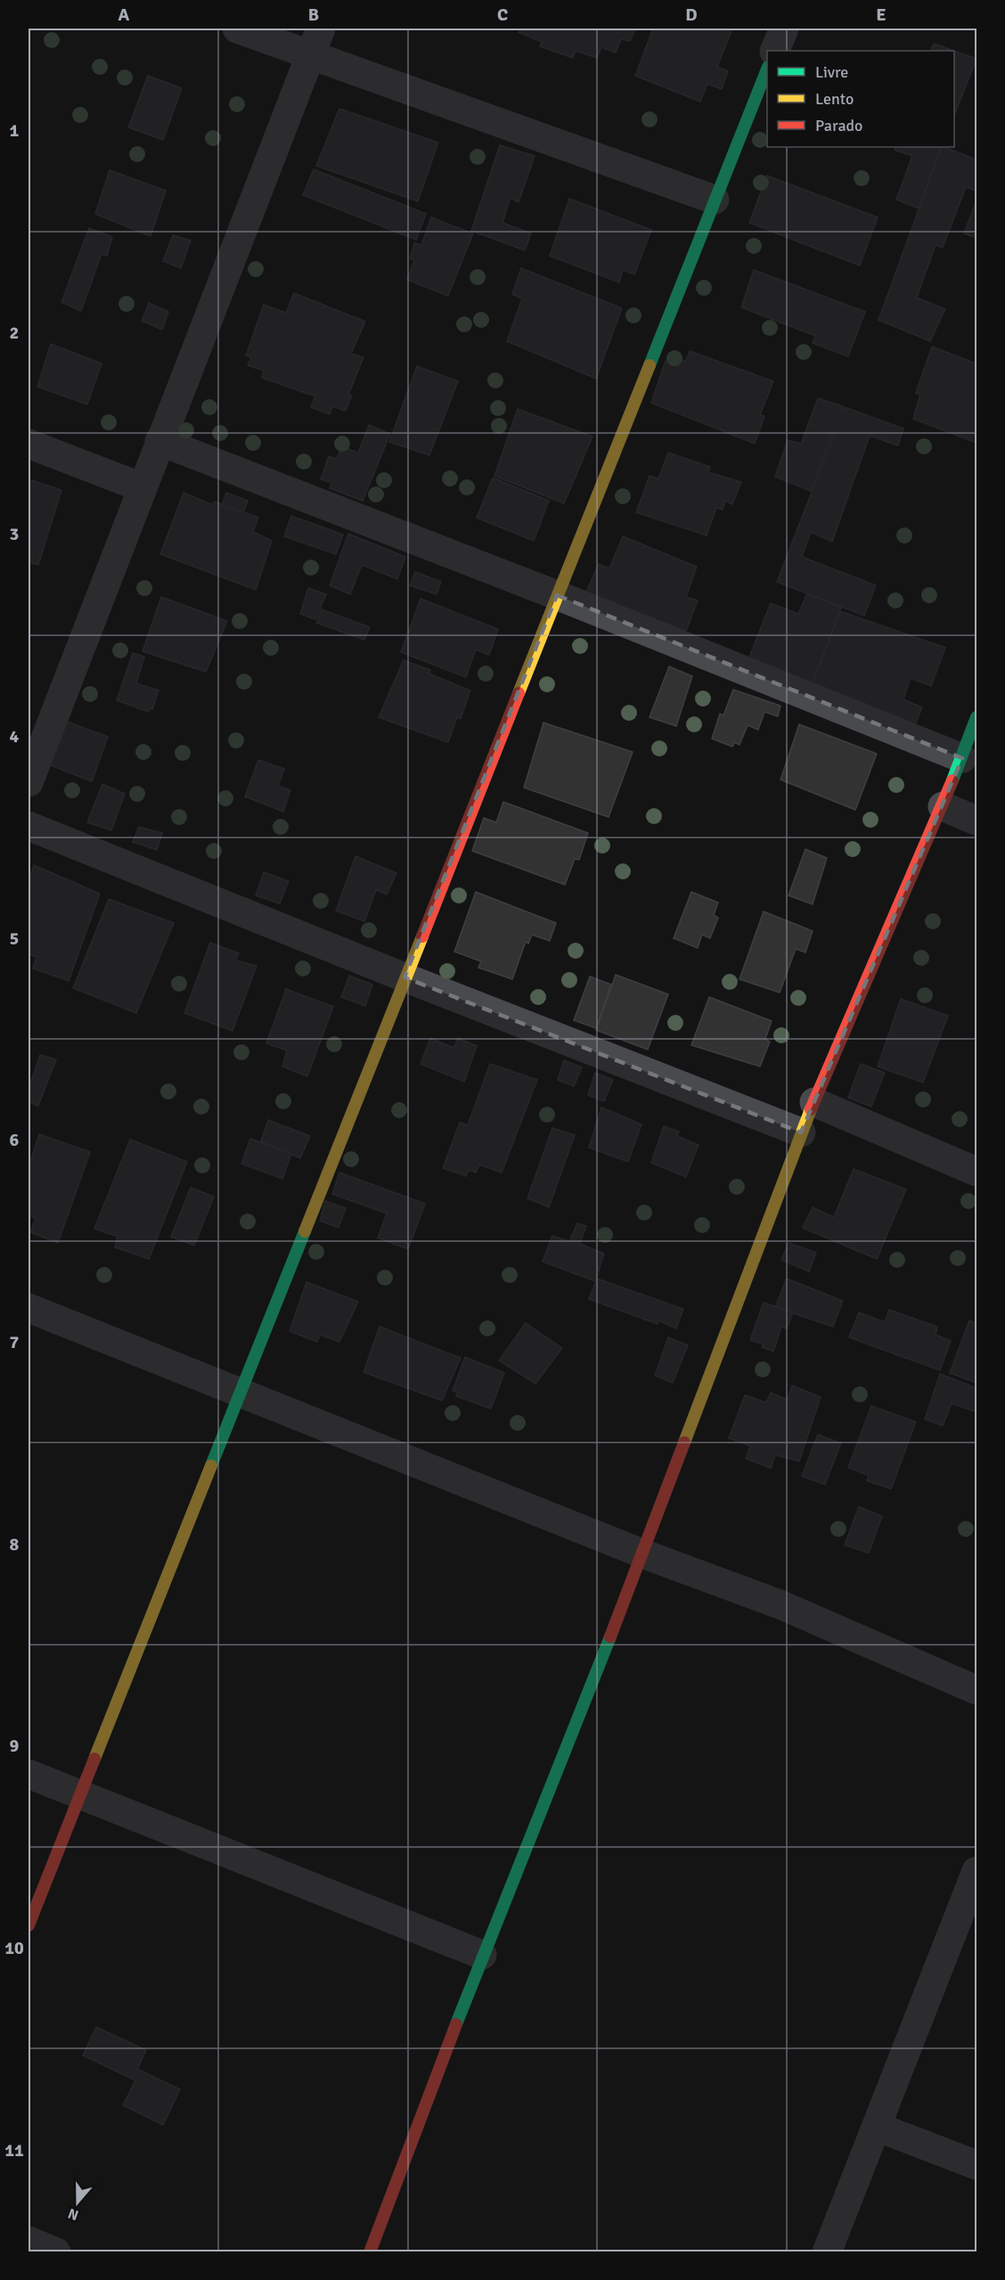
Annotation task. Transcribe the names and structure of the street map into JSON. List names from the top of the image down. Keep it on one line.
{"legend":["Livre","Lento","Parado"],"north":"bottom","grid":{"columns":["A","B","C","D","E"],"rows":["1","2","3","4","5","6","7","8","9","10","11"]}}
